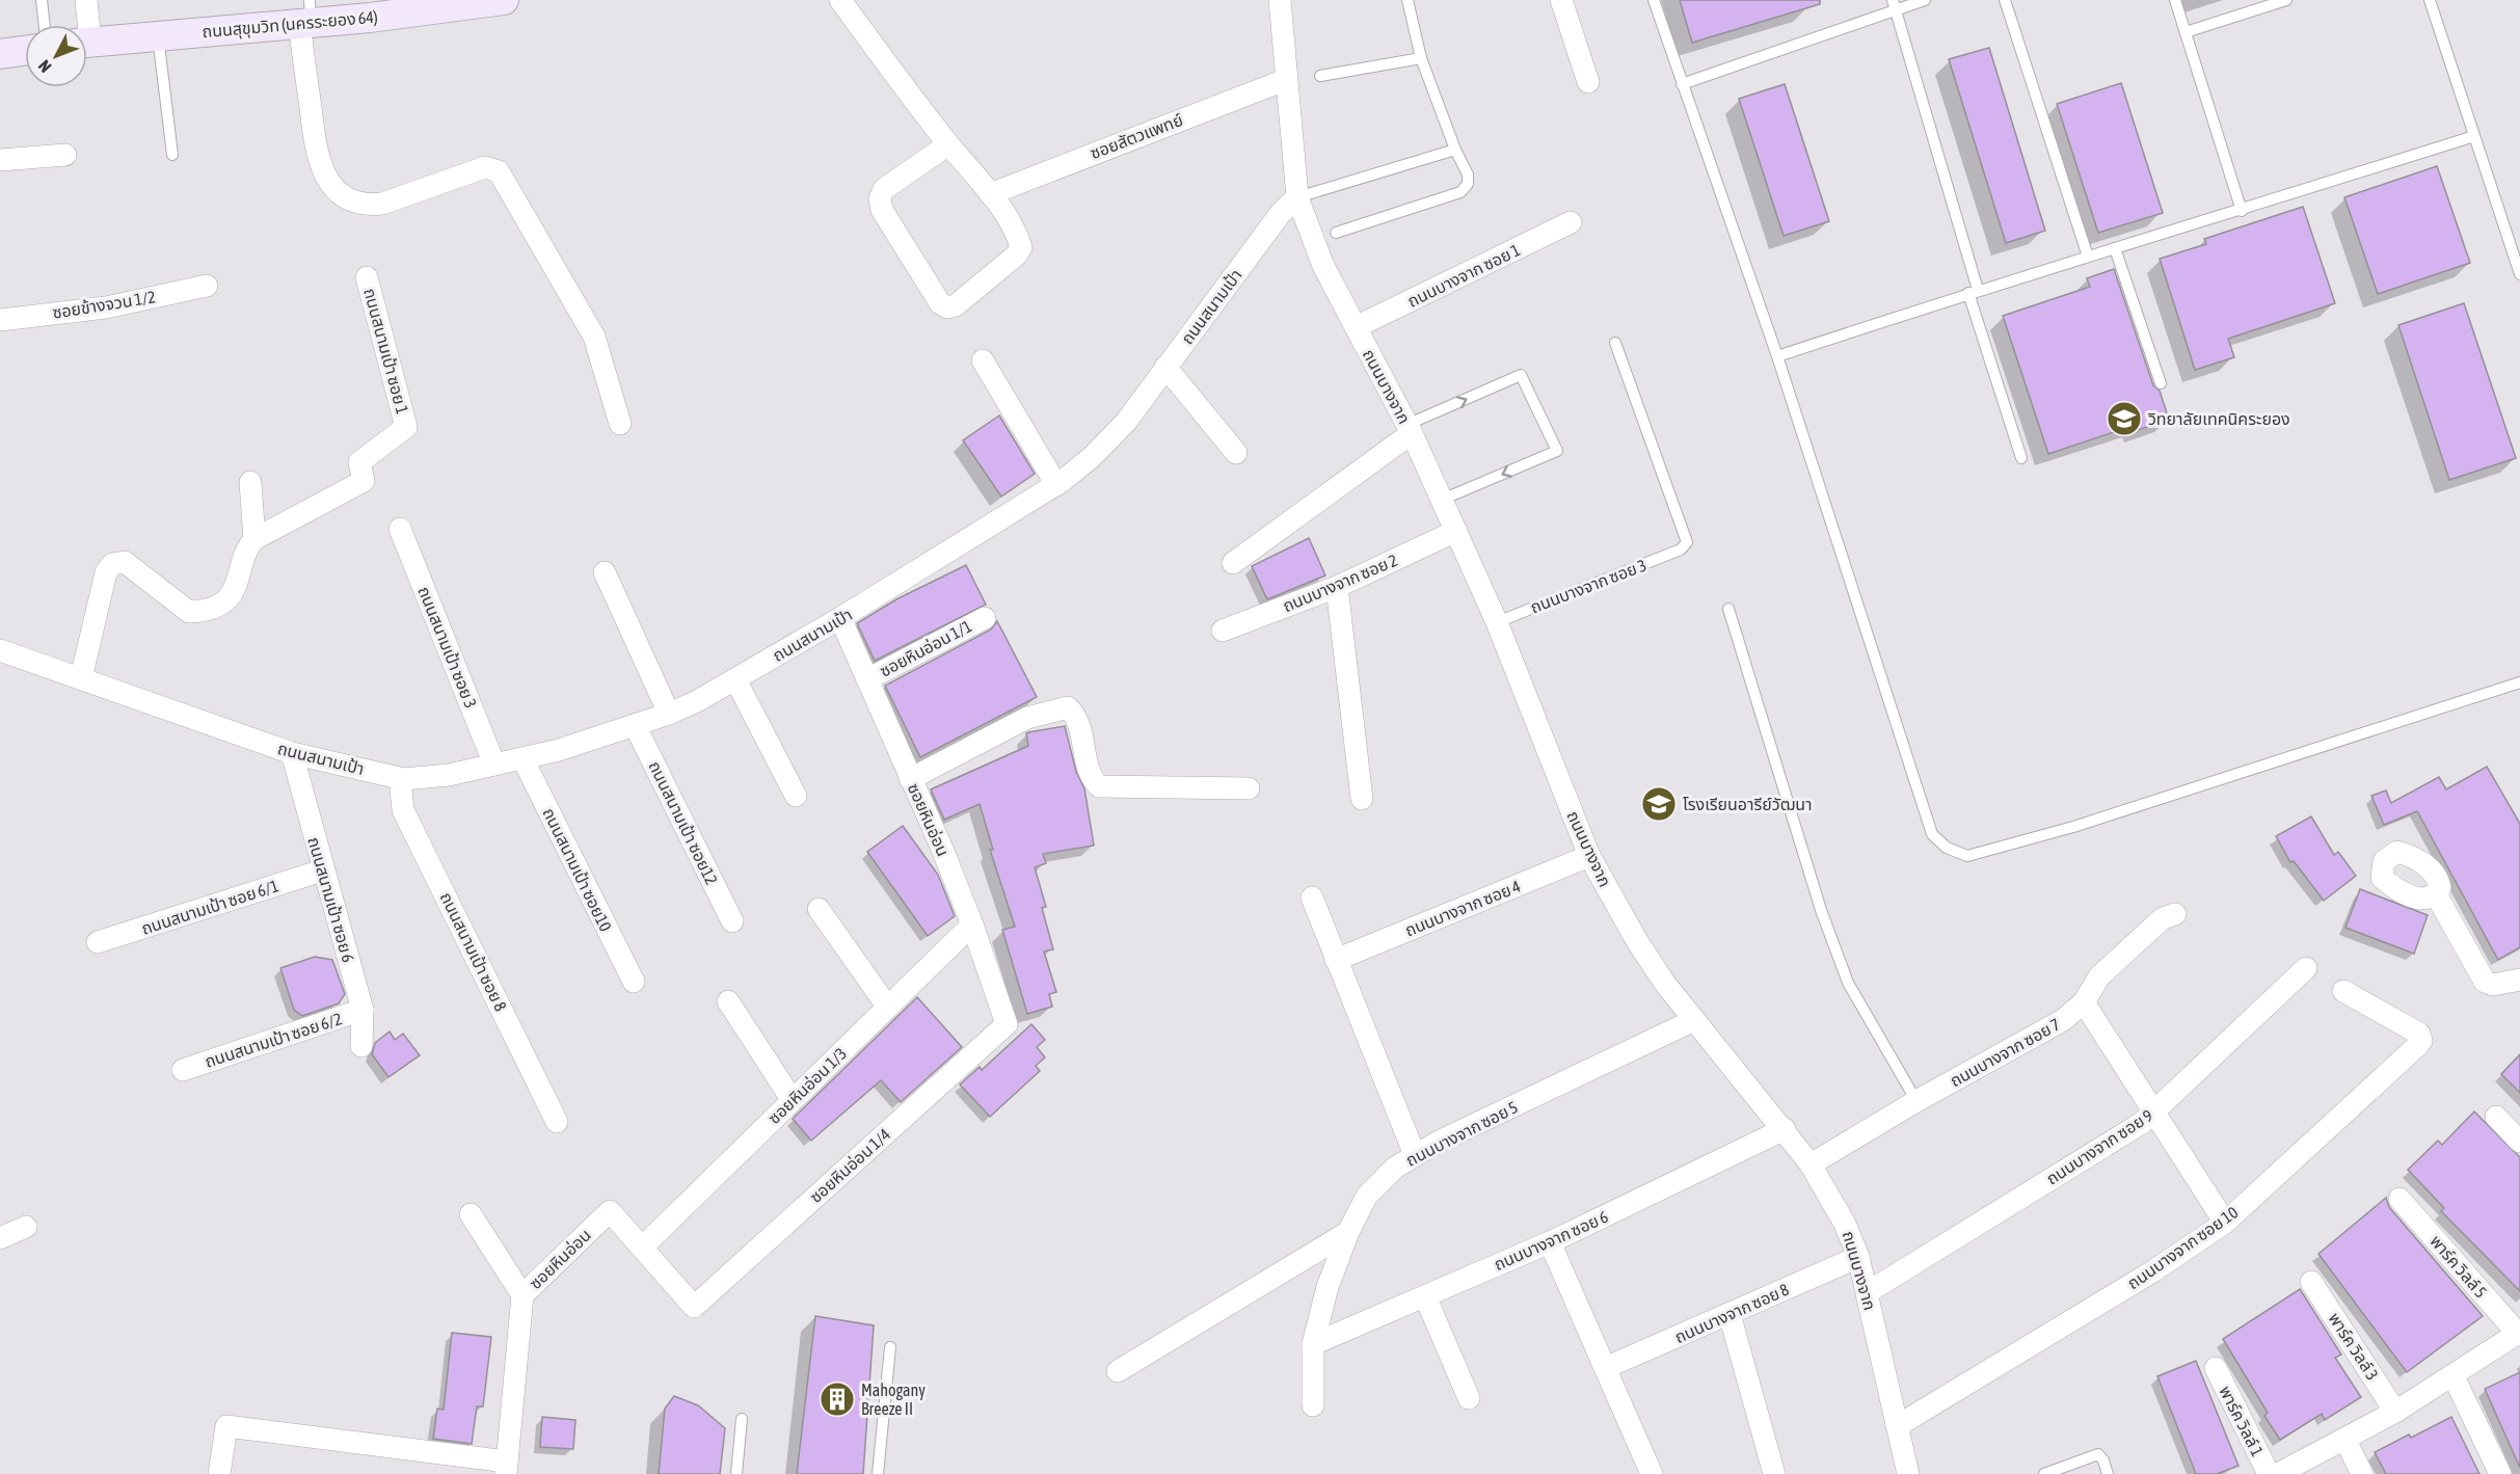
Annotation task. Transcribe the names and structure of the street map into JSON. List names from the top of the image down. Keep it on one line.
{"streets":{"street":["ถนนสุขุมวิท (นครระยอง 64)","ซอยสัตวแพทย์","ถนนบางจาก ซอย 1","ซอยข้างจวน 1/2","ถนนสนามเป้า","ถนนสนามเป้า ซอย 1","ถนนบางจาก","ถนนบางจาก ซอย 2","ถนนสนามเป้า ซอย 3","ซอยหินอ่อน 1/1","ซอยหินอ่อน","ถนนสนามเป้า ซอย12","ถนนสนามเป้า ซอย10","ถนนสนามเป้า ซอย 6","ถนนสนามเป้า ซอย 6/1","ถนนบางจาก ซอย 4","ถนนสนามเป้า ซอย 8","ถนนสนามเป้า ซอย 6/2","ถนนบางจาก ซอย 7","ซอยหินอ่อน 1/3","ถนนบางจาก ซอย 5","ถนนบางจาก ซอย 9","ซอยหินอ่อน 1/4","ถนนบางจาก ซอย 6","ถนนบางจาก ซอย 10","พาร์ค วิลล์ 5","ถนนบางจาก ซอย 8","พาร์ค วิลล์ 3","พาร์ค วิลล์ 1"],"lane":["ถนนบางจาก ซอย 3"]},"crossings":[["ถนนบางจาก ซอย 1","ถนนบางจาก"],["ถนนสนามเป้า","ถนนบางจาก"],["ถนนสนามเป้า","ถนนสนามเป้า ซอย 3"],["ถนนสนามเป้า","ซอยหินอ่อน"],["ถนนสนามเป้า","ถนนสนามเป้า ซอย12"],["ถนนสนามเป้า","ถนนสนามเป้า ซอย10"],["ถนนสนามเป้า","ถนนสนามเป้า ซอย 6"],["ถนนสนามเป้า","ถนนสนามเป้า ซอย 8"],["ถนนบางจาก","ถนนบางจาก ซอย 2"],["ถนนบางจาก","ถนนบางจาก ซอย 3"],["ถนนบางจาก","ถนนบางจาก ซอย 4"],["ถนนบางจาก","ถนนบางจาก ซอย 7"],["ถนนบางจาก","ถนนบางจาก ซอย 5"],["ถนนบางจาก","ถนนบางจาก ซอย 9"],["ถนนบางจาก","ถนนบางจาก ซอย 6"],["ถนนบางจาก","ถนนบางจาก ซอย 10"],["ถนนบางจาก","ถนนบางจาก ซอย 8"],["ซอยหินอ่อน 1/1","ซอยหินอ่อน"],["ซอยหินอ่อน","ซอยหินอ่อน 1/3"],["ซอยหินอ่อน","ซอยหินอ่อน 1/4"],["ถนนสนามเป้า ซอย 6","ถนนสนามเป้า ซอย 6/1"],["ถนนสนามเป้า ซอย 6","ถนนสนามเป้า ซอย 6/2"],["ถนนบางจาก ซอย 5","ถนนบางจาก ซอย 6"]],"places":{"school or university":["วิทยาลัยเทคนิคระยอง","โรงเรียนอารีย์วัฒนา"],"building":["Mahogany Breeze II"]},"north":"bottom left"}
